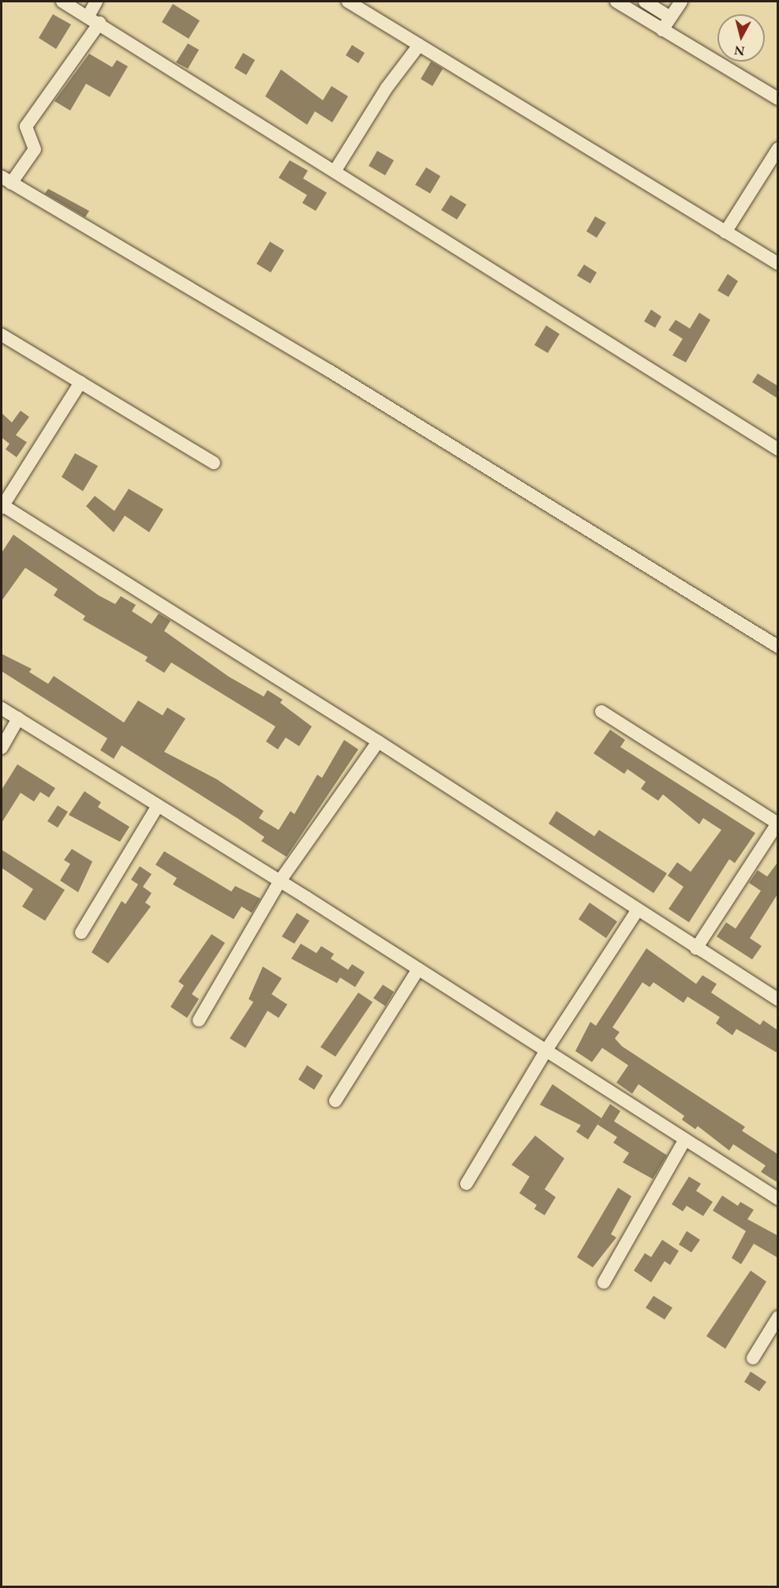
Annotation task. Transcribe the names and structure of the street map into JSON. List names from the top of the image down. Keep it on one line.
{"north":"bottom"}
